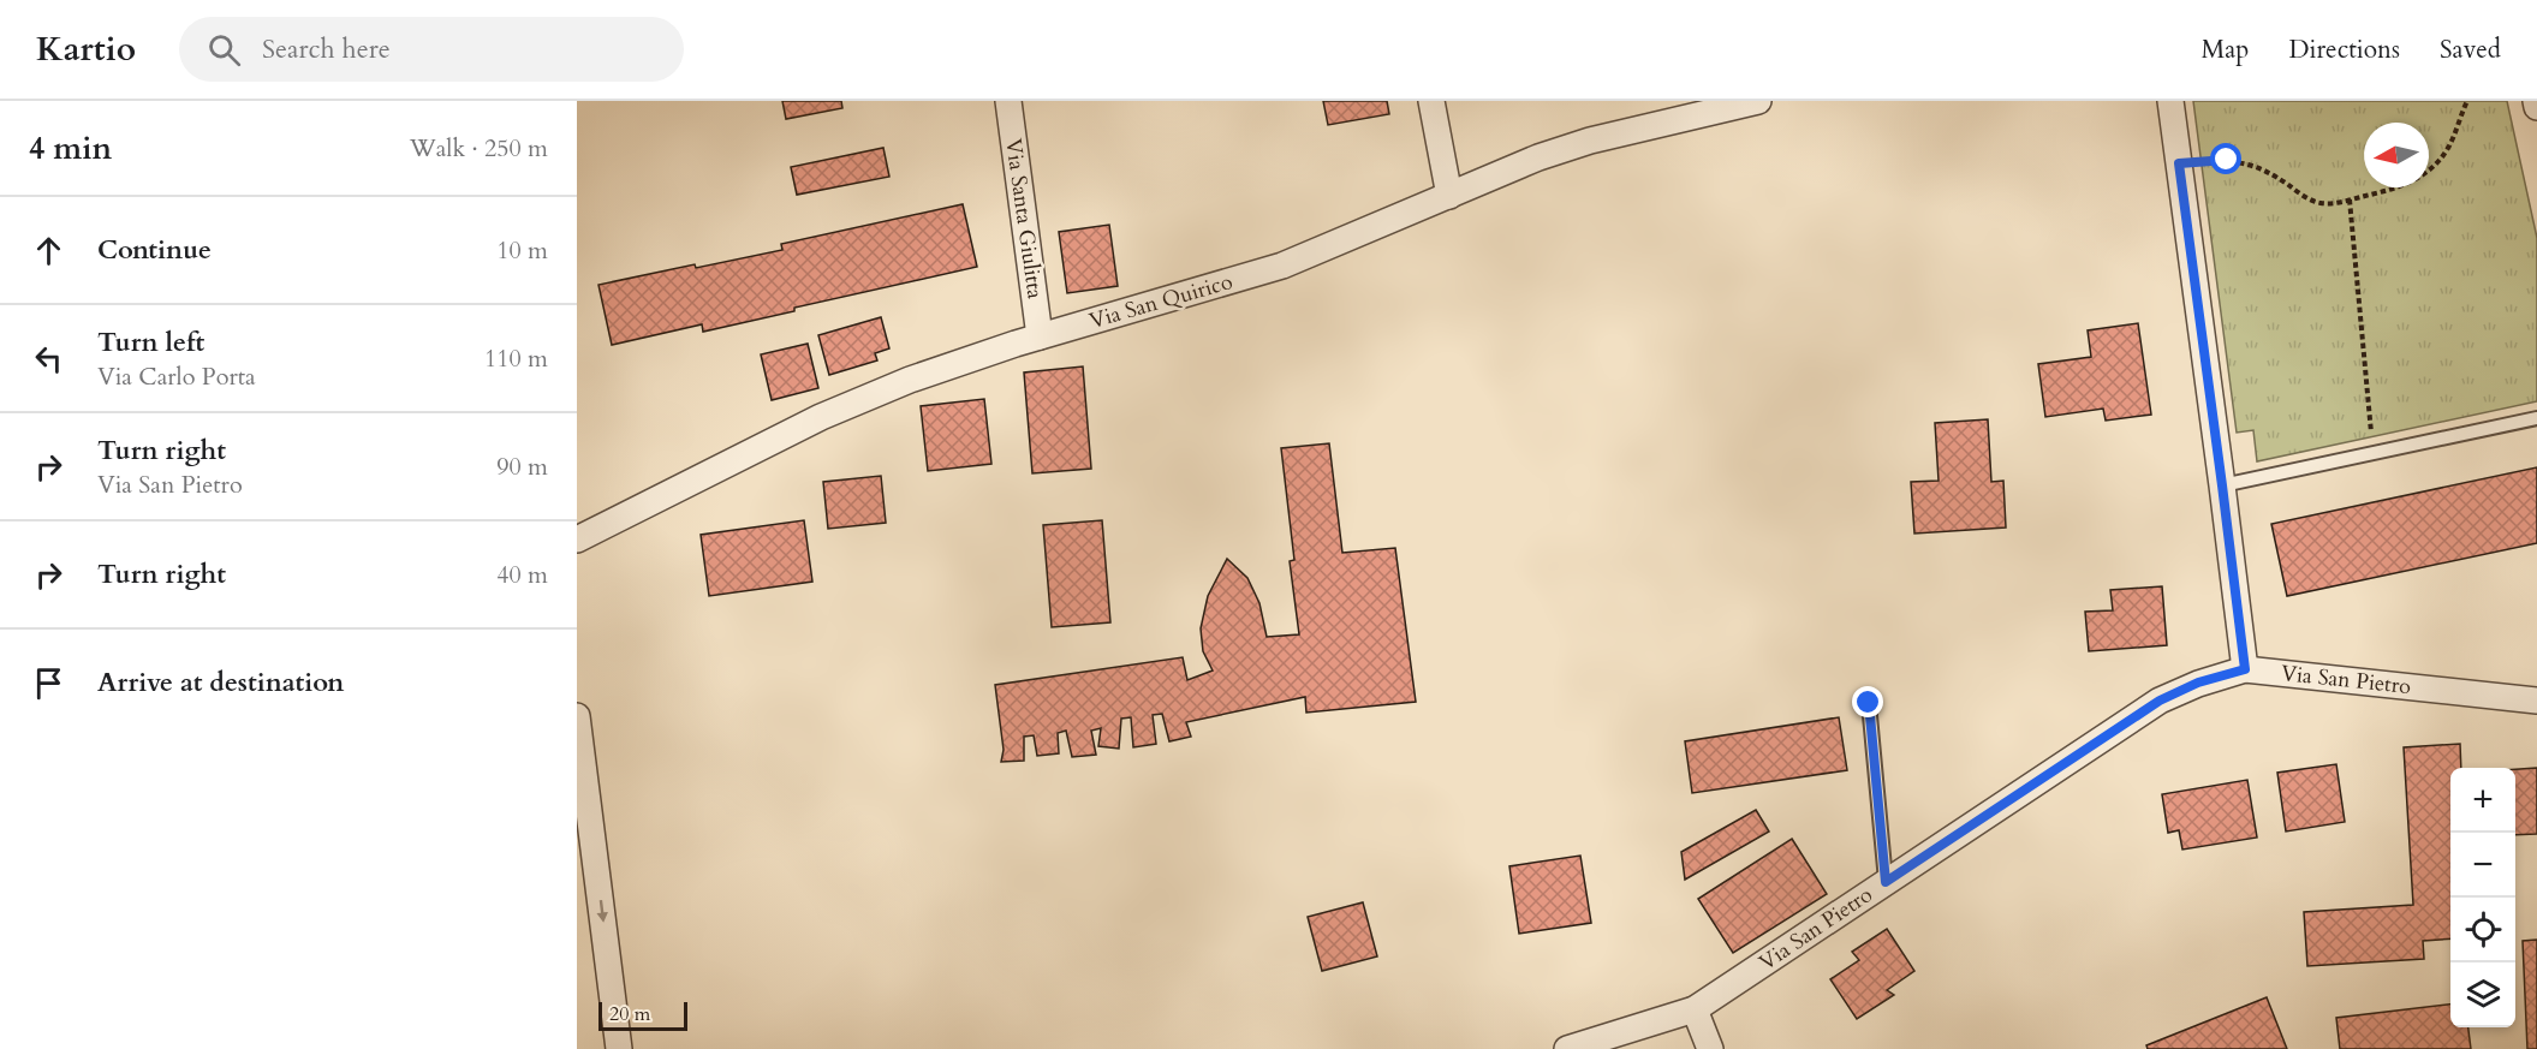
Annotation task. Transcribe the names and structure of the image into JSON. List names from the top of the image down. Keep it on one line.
{"streets":{"street":["Via Santa Giulitta","Via San Quirico","Via San Pietro"]},"crossings":[["Via Santa Giulitta","Via San Quirico"]],"scale_bar":"20 m","north":"left","page":{"header":"Kartio","search":"Search here","nav":["Map","Directions","Saved"],"heading":["4 min","Walk · 250 m"],"list":[["Continue","10 m"],["Turn left","Via Carlo Porta","110 m"],["Turn right","Via San Pietro","90 m"],["Turn right","40 m"],"Arrive at destination"],"map_buttons":["+","−"],"scale":"20 m"}}
